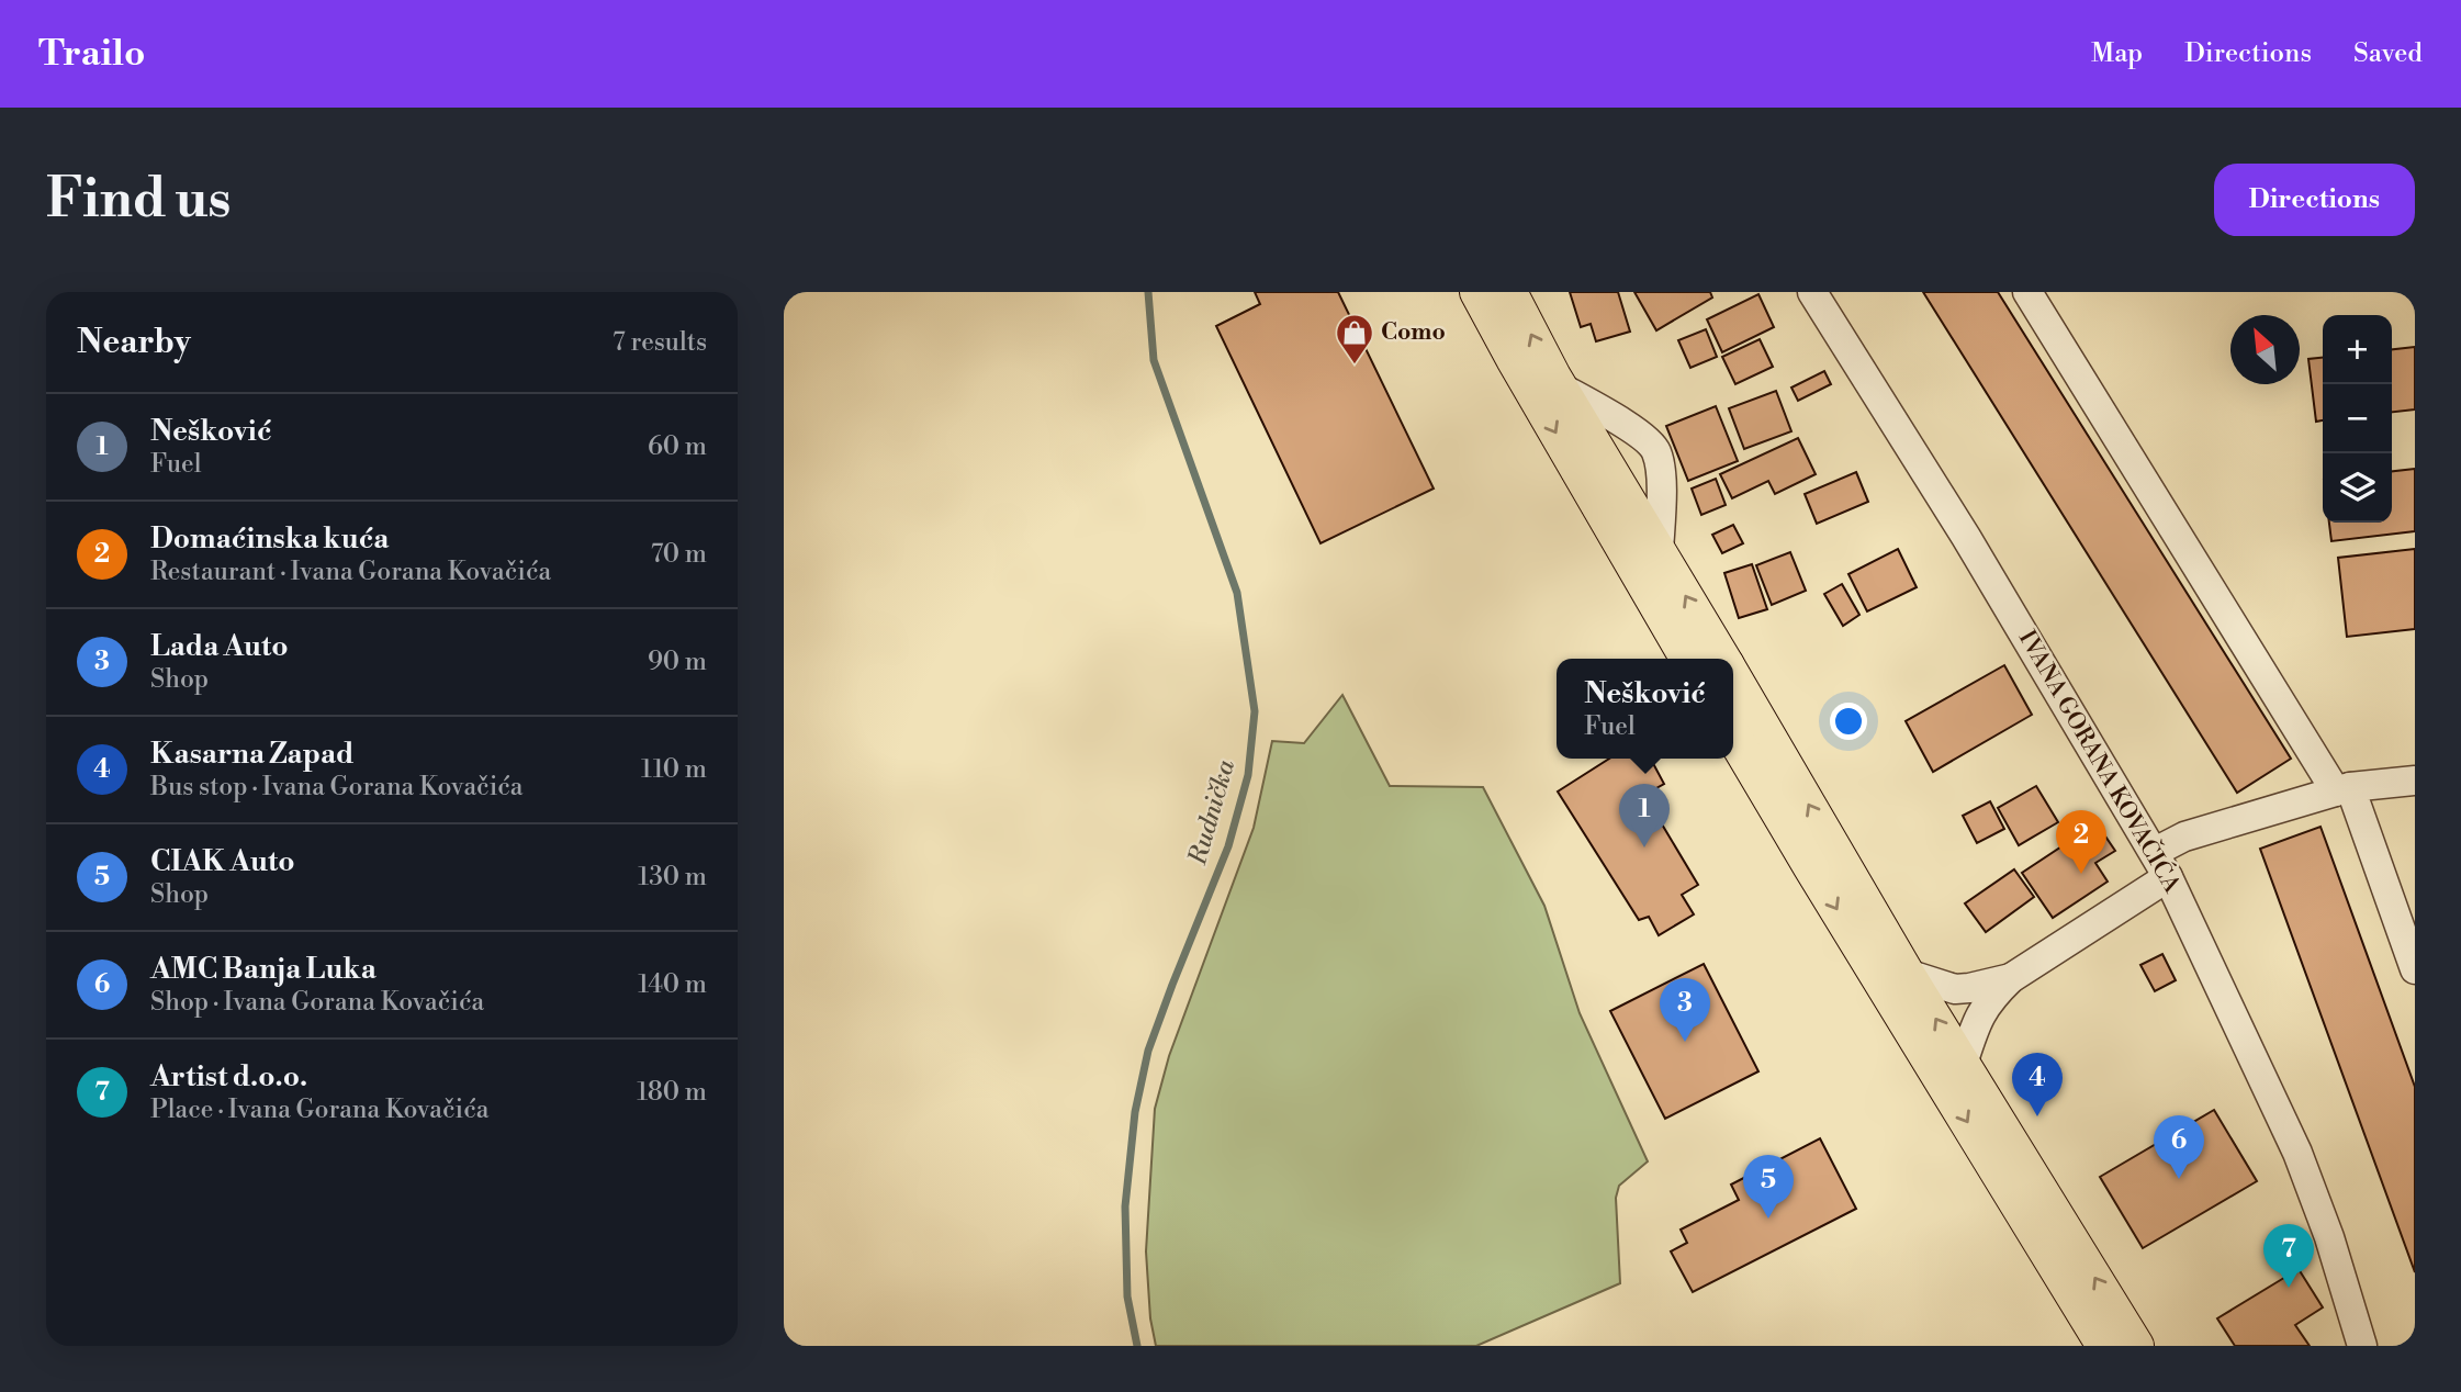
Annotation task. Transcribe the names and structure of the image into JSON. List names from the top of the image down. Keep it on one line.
{"streets":{"street":["IVANA GORANA KOVAČIĆA"]},"water":["Rudnička"],"places":{"shop":["Como"]},"north":"top left","page":{"header":"Trailo","nav":["Map","Directions","Saved"],"buttons":"Directions","title":"Find us","heading":["Nearby","7 results"],"map_buttons":["+","−"],"list":[{"mark":"1","name":"Nešković","note":"Fuel","value":"60 m"},{"mark":"2","name":"Domaćinska kuća","note":"Restaurant · Ivana Gorana Kovačića","value":"70 m"},{"mark":"3","name":"Lada Auto","note":"Shop","value":"90 m"},{"mark":"4","name":"Kasarna Zapad","note":"Bus stop · Ivana Gorana Kovačića","value":"110 m"},{"mark":"5","name":"CIAK Auto","note":"Shop","value":"130 m"},{"mark":"6","name":"AMC Banja Luka","note":"Shop · Ivana Gorana Kovačića","value":"140 m"},{"mark":"7","name":"Artist d.o.o.","note":"Place · Ivana Gorana Kovačića","value":"180 m"}],"popup":["Nešković","Fuel"],"pins":["1","2","3","4","6","5","7"]}}
